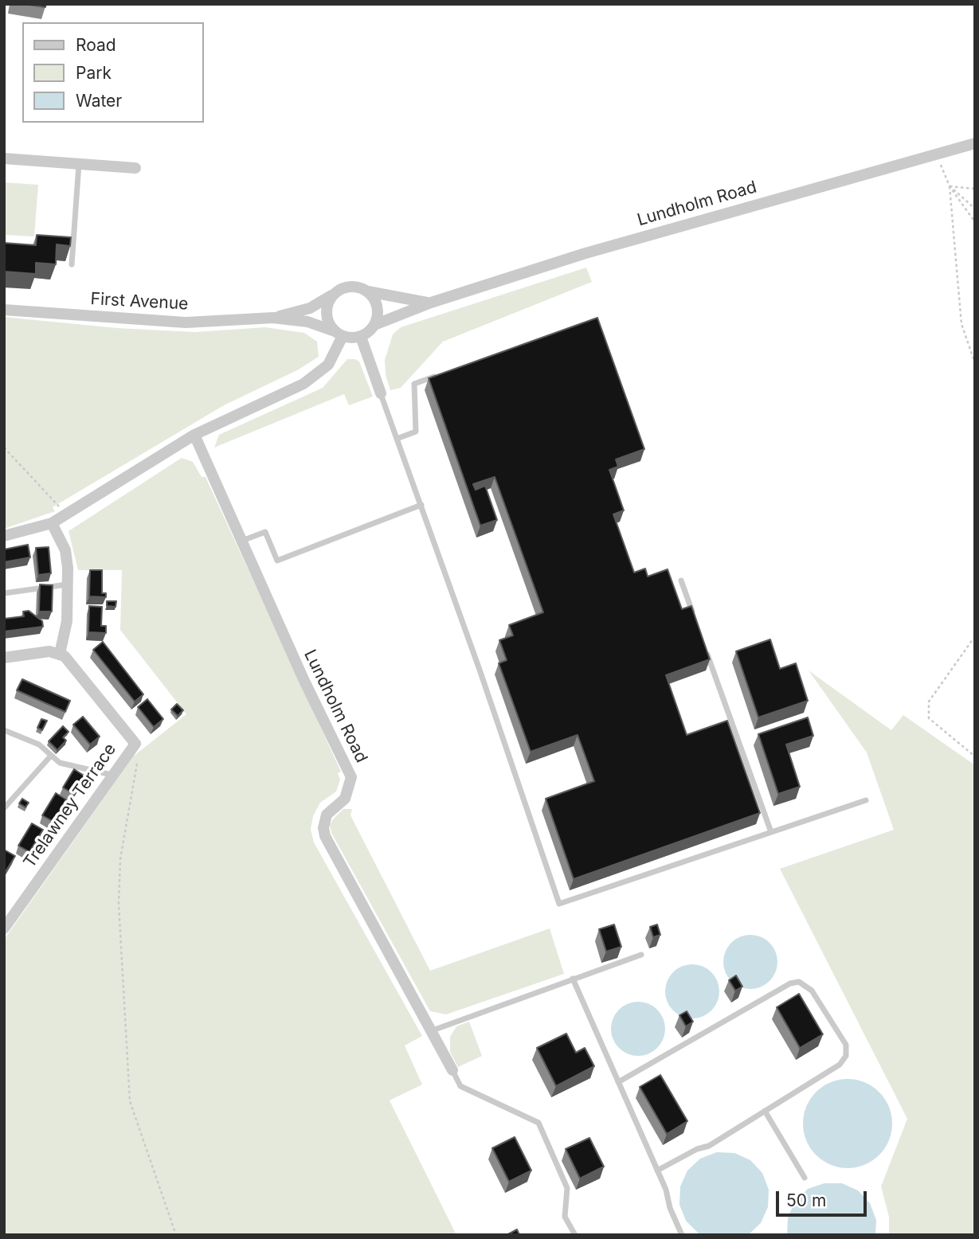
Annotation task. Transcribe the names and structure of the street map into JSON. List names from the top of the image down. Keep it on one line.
{"streets":{"street":["Lundholm Road","First Avenue","Trelawney Terrace"]},"crossings":[["Lundholm Road","First Avenue"]],"legend":["Road","Park","Water"],"scale_bar":"50 m"}
